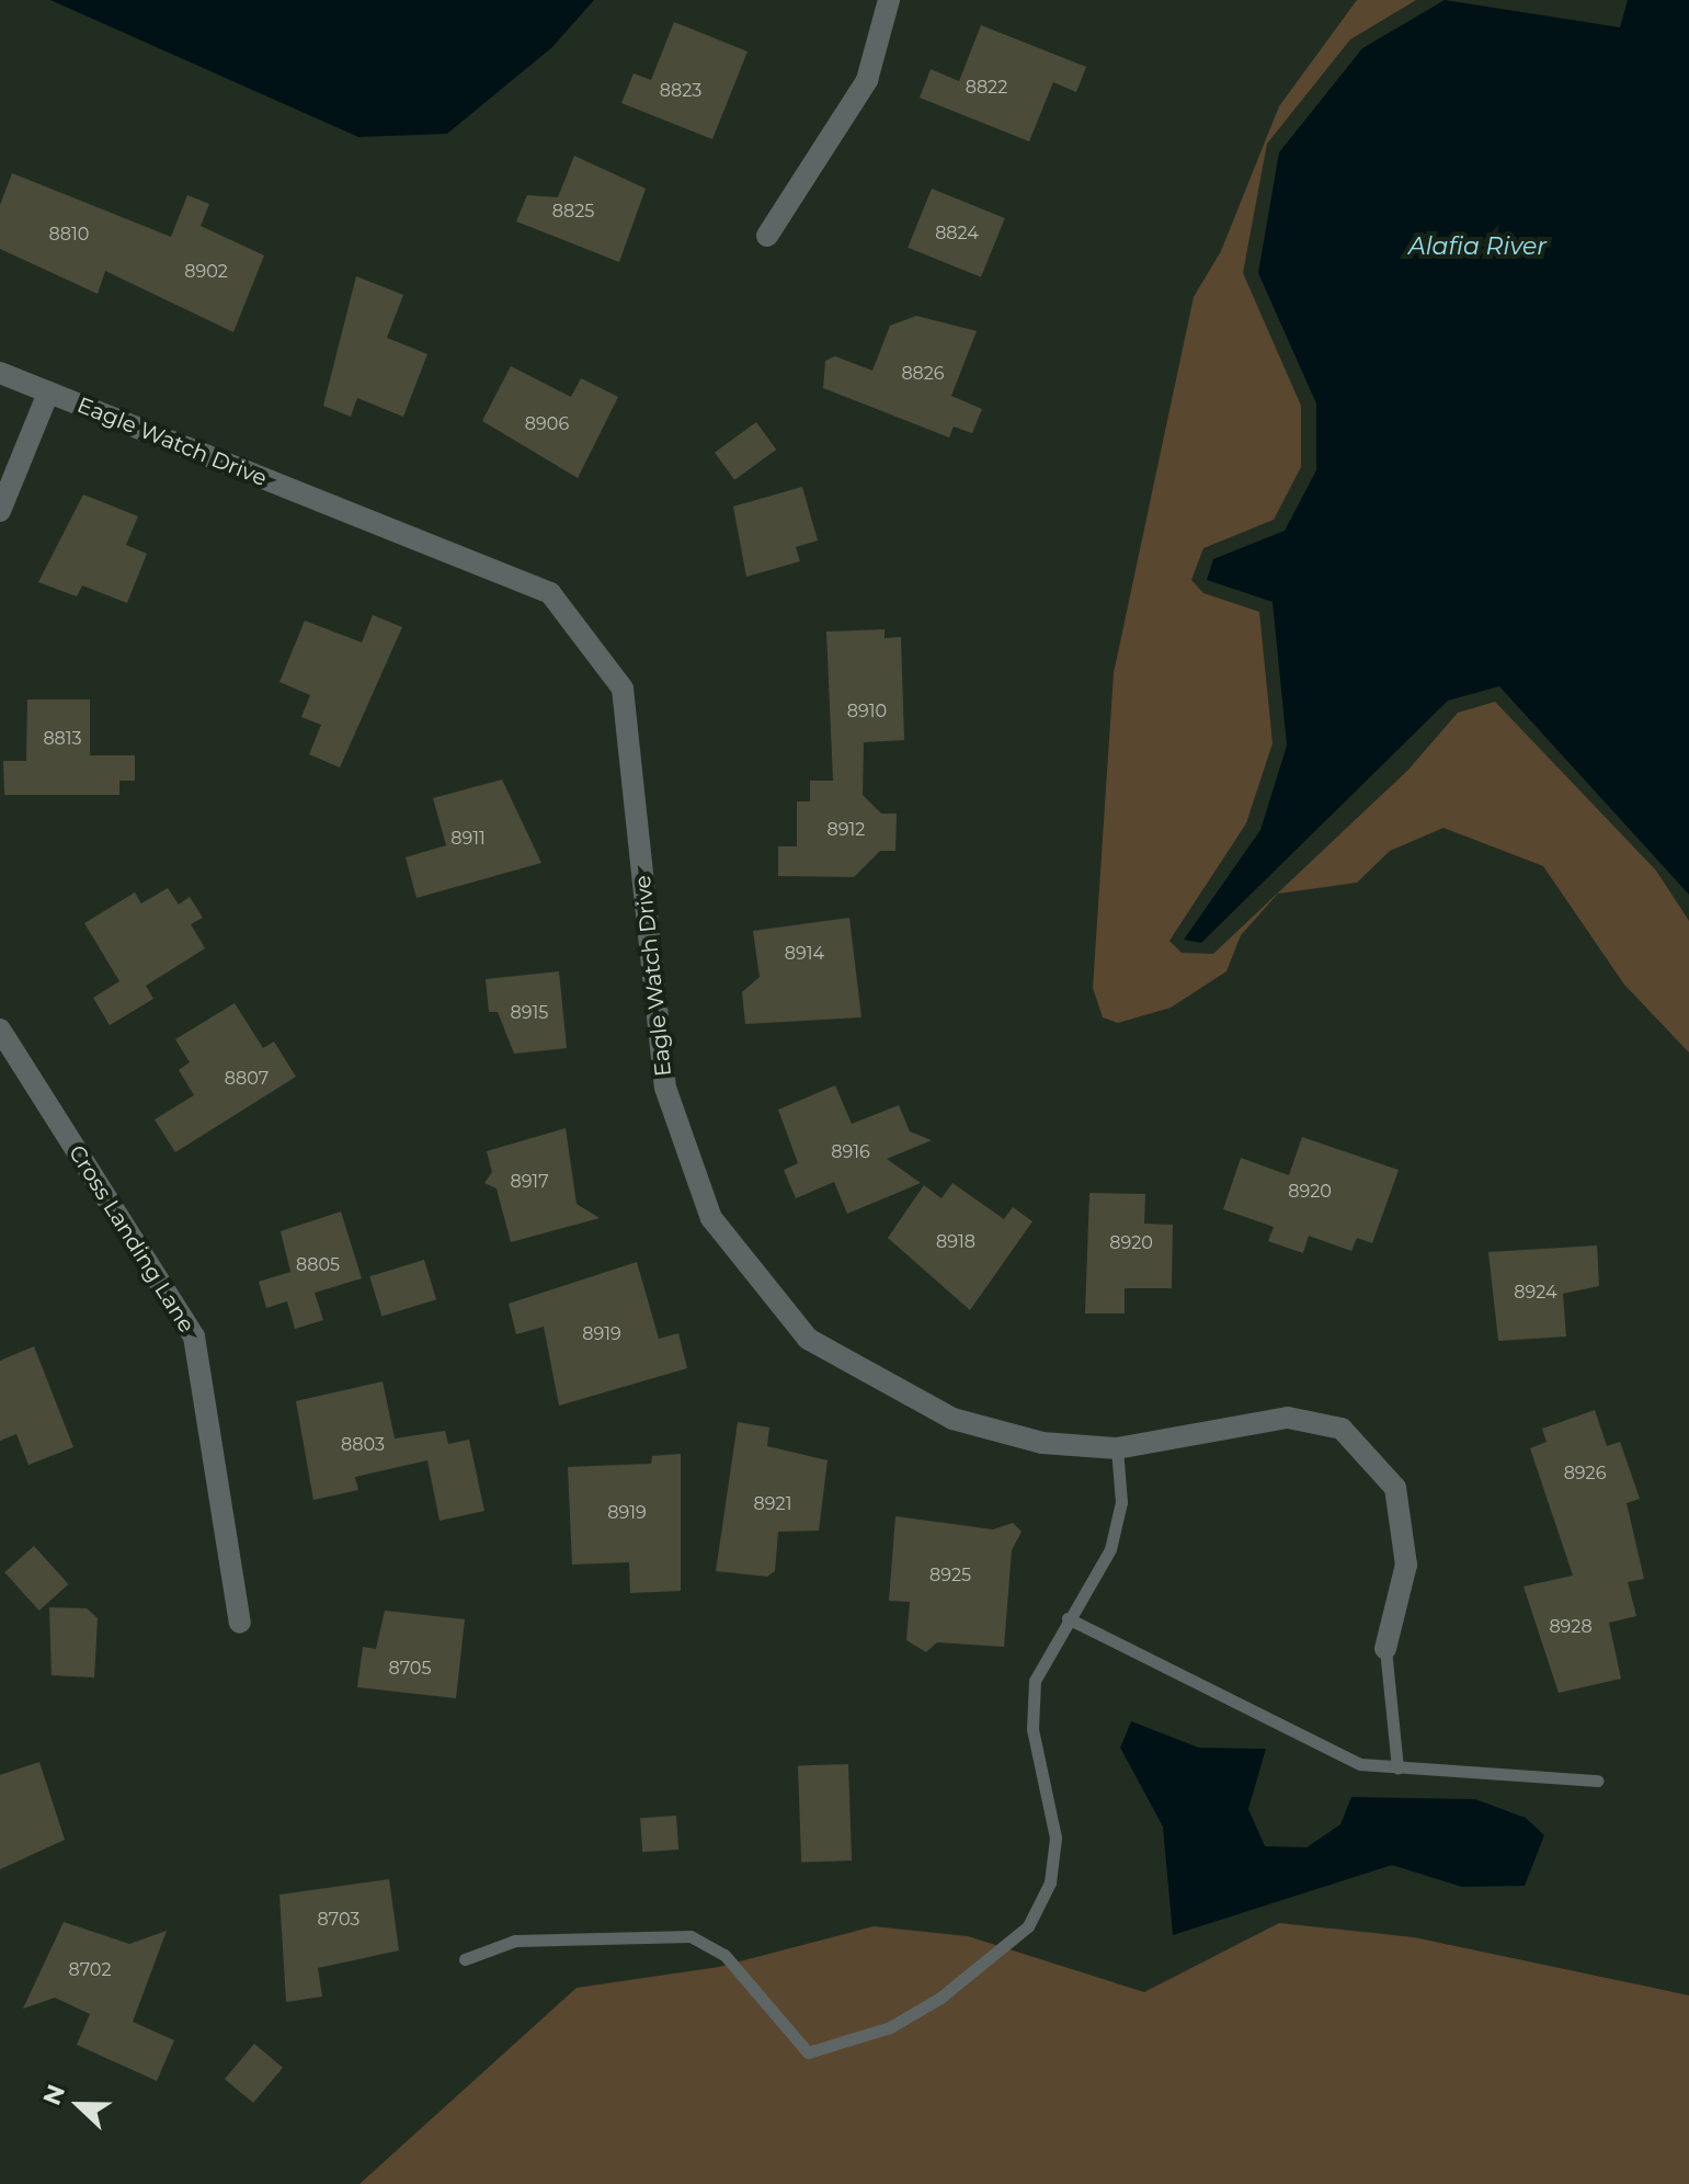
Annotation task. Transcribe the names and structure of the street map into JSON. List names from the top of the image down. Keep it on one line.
{"streets":{"street":["Eagle Watch Drive","Cross Landing Lane"]},"water":["Alafia River"],"house_numbers":["8822","8823","8825","8824","8810","8902","8826","8906","8910","8813","8912","8911","8914","8915","8807","8916","8917","8920","8918","8920","8805","8924","8919","8803","8926","8921","8919","8925","8928","8705","8703","8702"],"north":"left"}
